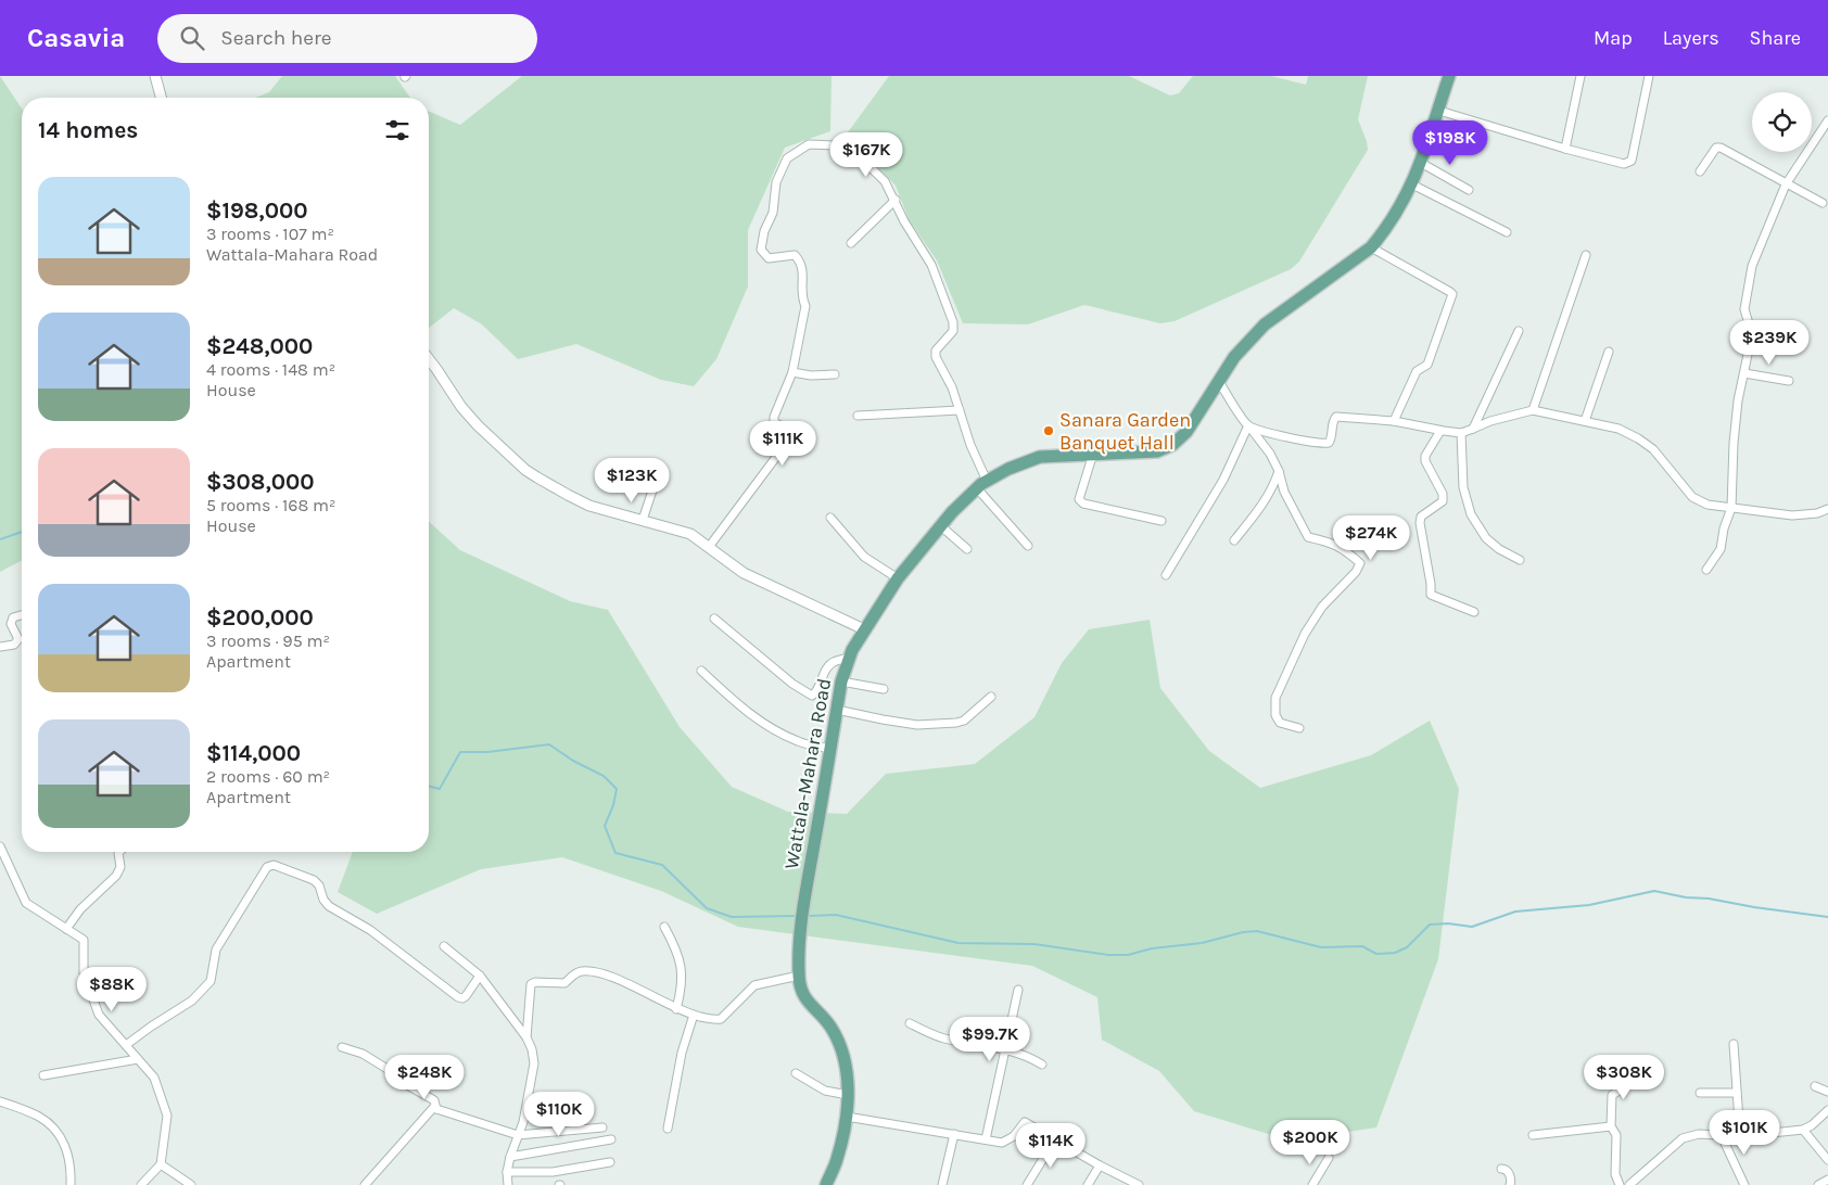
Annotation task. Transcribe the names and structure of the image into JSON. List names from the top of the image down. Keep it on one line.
{"streets":{"main road":["Wattala-Mahara Road"]},"places":["Sanara Garden Banquet Hall"],"page":{"header":"Casavia","search":"Search here","nav":["Map","Layers","Share"],"heading":"14 homes","price":["$198K","$167K","$239K","$111K","$123K","$274K","$88K","$99.7K","$248K","$308K","$110K","$101K","$200K","$114K"],"list":[{"name":"$198,000","note":"3 rooms · 107 m² · Wattala-Mahara Road"},{"name":"$248,000","note":"4 rooms · 148 m² · House"},{"name":"$308,000","note":"5 rooms · 168 m² · House"},{"name":"$200,000","note":"3 rooms · 95 m² · Apartment"},{"name":"$114,000","note":"2 rooms · 60 m² · Apartment"}]}}
